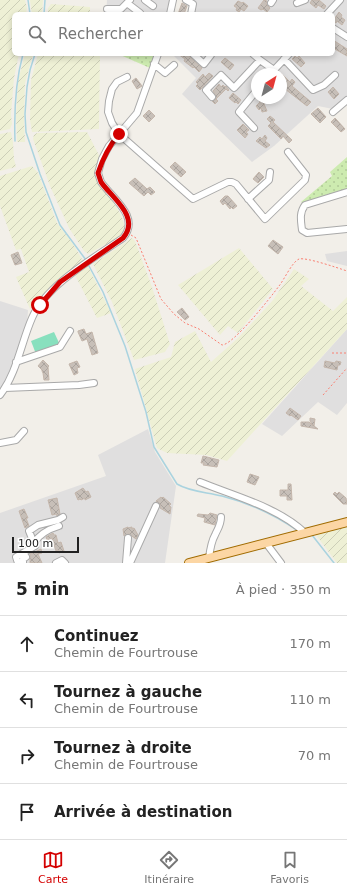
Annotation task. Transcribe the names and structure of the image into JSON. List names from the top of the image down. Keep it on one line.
{"scale_bar":"100 m","north":"top right","page":{"search":"Rechercher","scale":"100 m","heading":["5 min","À pied · 350 m"],"list":[["Continuez","Chemin de Fourtrouse","170 m"],["Tournez à gauche","Chemin de Fourtrouse","110 m"],["Tournez à droite","Chemin de Fourtrouse","70 m"],"Arrivée à destination"],"nav":["Carte","Itinéraire","Favoris"]}}
